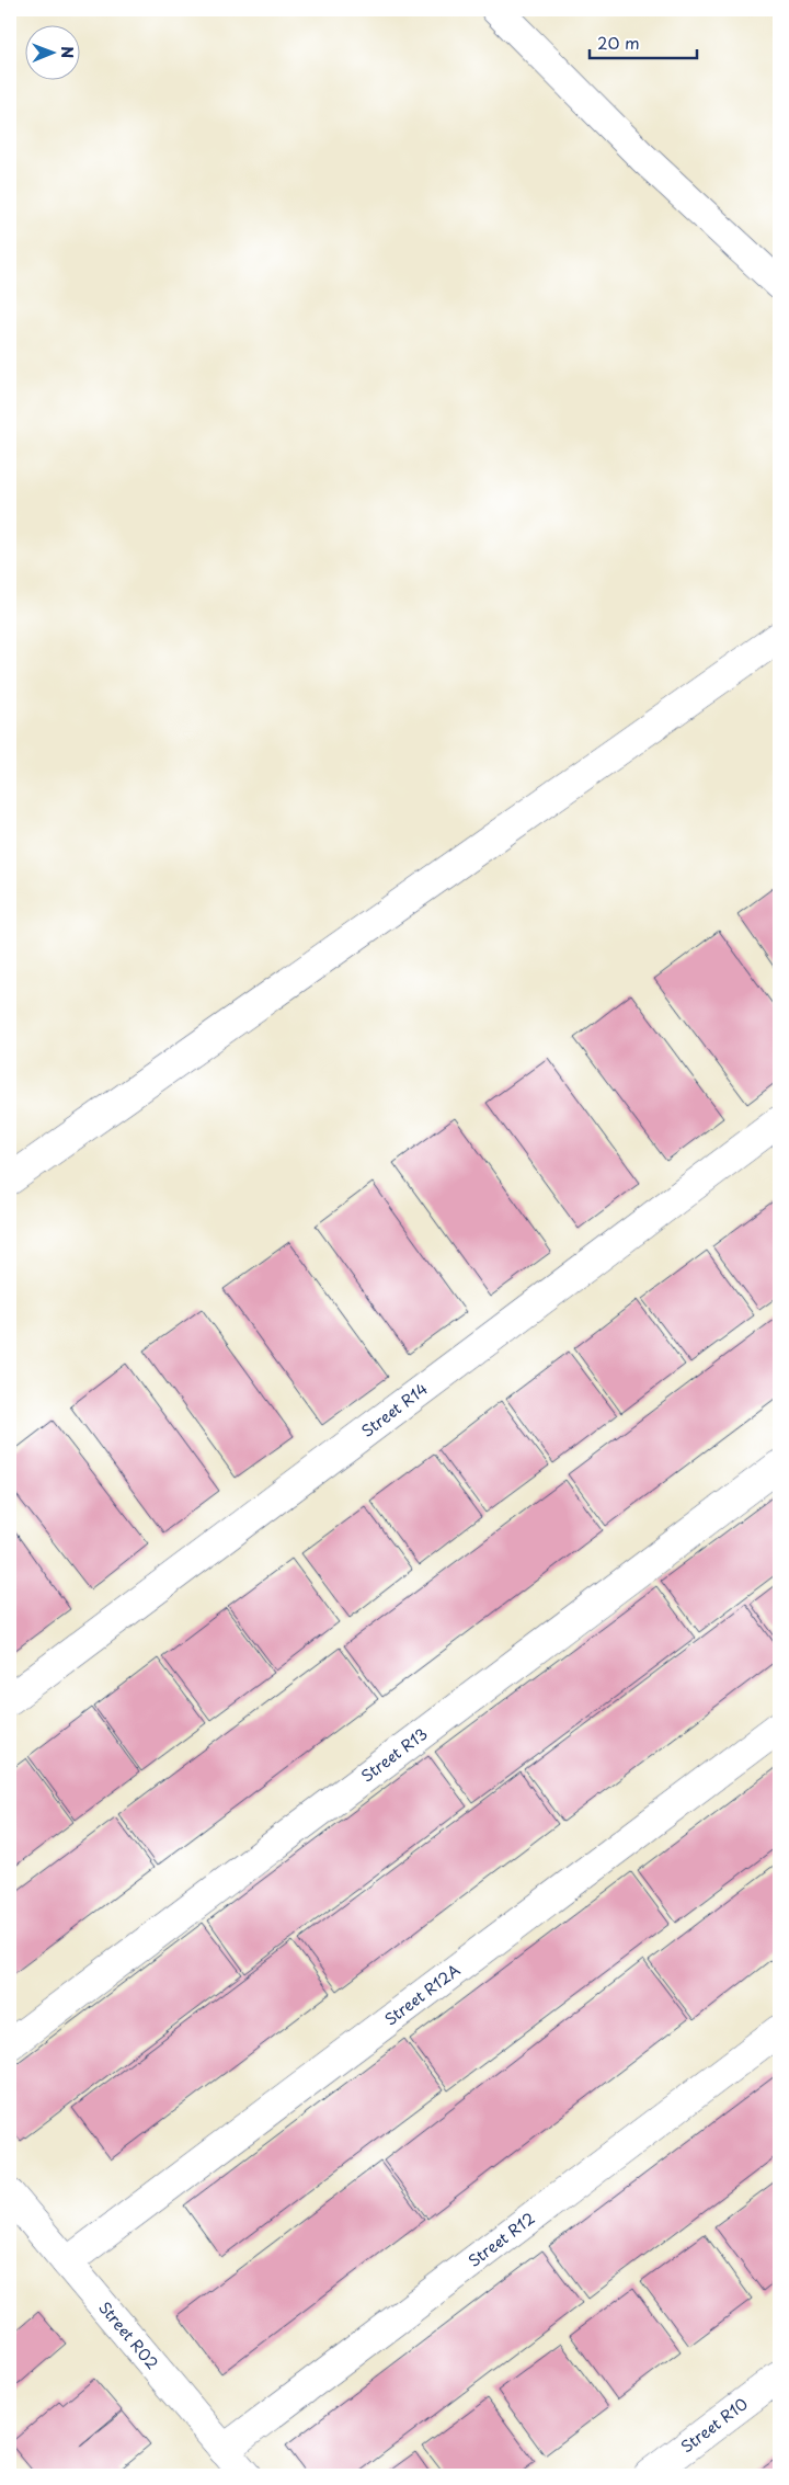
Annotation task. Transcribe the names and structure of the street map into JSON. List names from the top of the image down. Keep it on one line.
{"streets":{"street":["Street R14","Street R13","Street R12A","Street R12","Street R02","Street R10"]},"crossings":[["Street R12A","Street R02"],["Street R12","Street R02"]],"scale_bar":"20 m","north":"right"}
